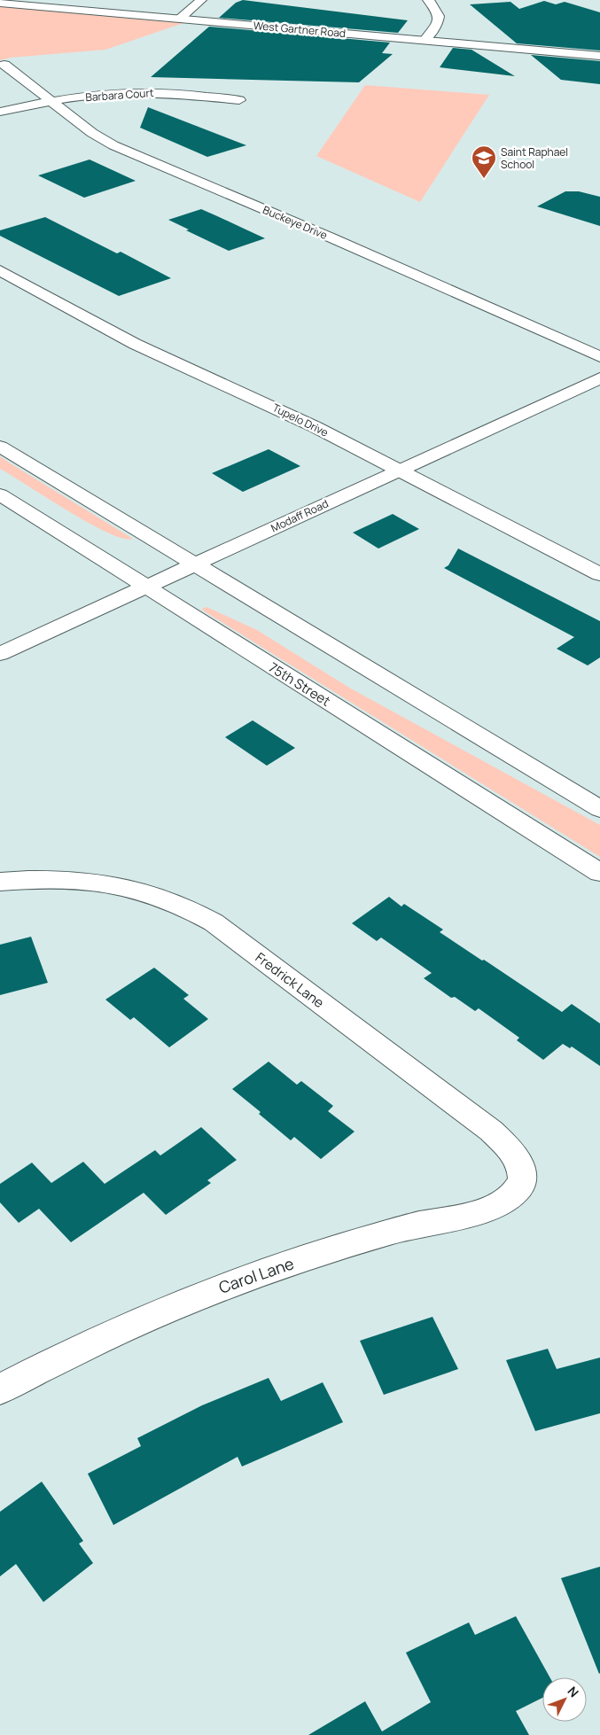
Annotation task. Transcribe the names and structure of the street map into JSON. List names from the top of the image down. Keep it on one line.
{"streets":{"street":["West Gartner Road","Barbara Court","Buckeye Drive","Tupelo Drive","Modaff Road","75th Street","Fredrick Lane","Carol Lane"]},"crossings":[["Barbara Court","Buckeye Drive"],["Tupelo Drive","Modaff Road"],["Modaff Road","75th Street"],["Fredrick Lane","Carol Lane"]],"places":{"school or university":["Saint Raphael School"]},"north":"top right"}
